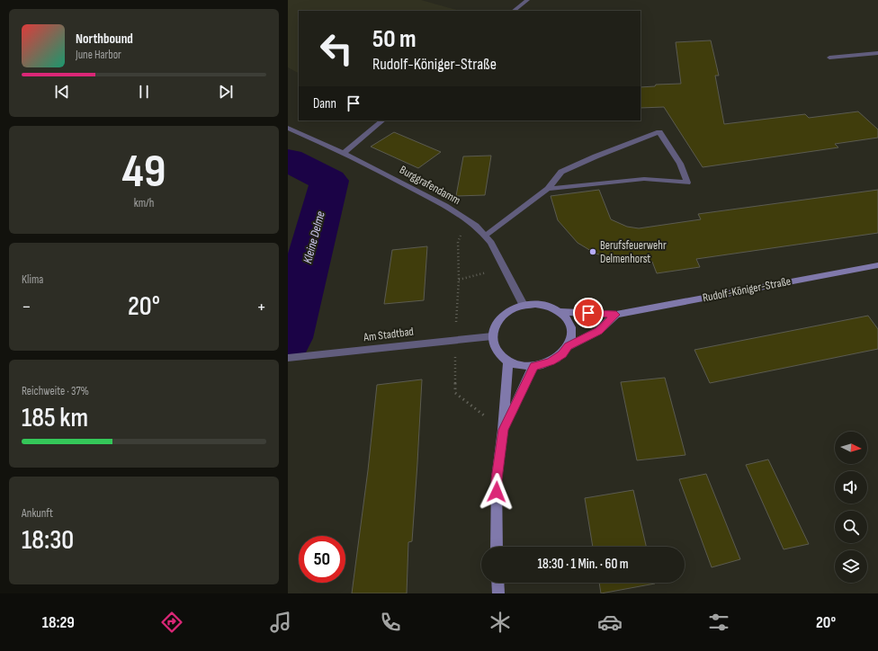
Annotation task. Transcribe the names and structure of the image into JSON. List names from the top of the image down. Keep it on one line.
{"streets":{"main road":["Rudolf-Königer-Straße"],"street":["Burggrafendamm","Am Stadtbad"]},"crossings":[["Burggrafendamm","Rudolf-Königer-Straße"],["Burggrafendamm","Am Stadtbad"],["Rudolf-Königer-Straße","Am Stadtbad"]],"water":["Kleine Delme"],"places":["Berufsfeuerwehr Delmenhorst"],"north":"right","page":{"turn":["50 m","Rudolf-Königer-Straße"],"song":["Northbound","June Harbor"],"then":"Dann","tile":[["49","km/h"],"Klima",["Reichweite · 37%","185 km"],["Ankunft","18:30"]],"heat":["−","20°","+"],"limit":"50","trip":"18:30 · 1 Min. · 60 m","tabs":["18:29","20°"]}}
